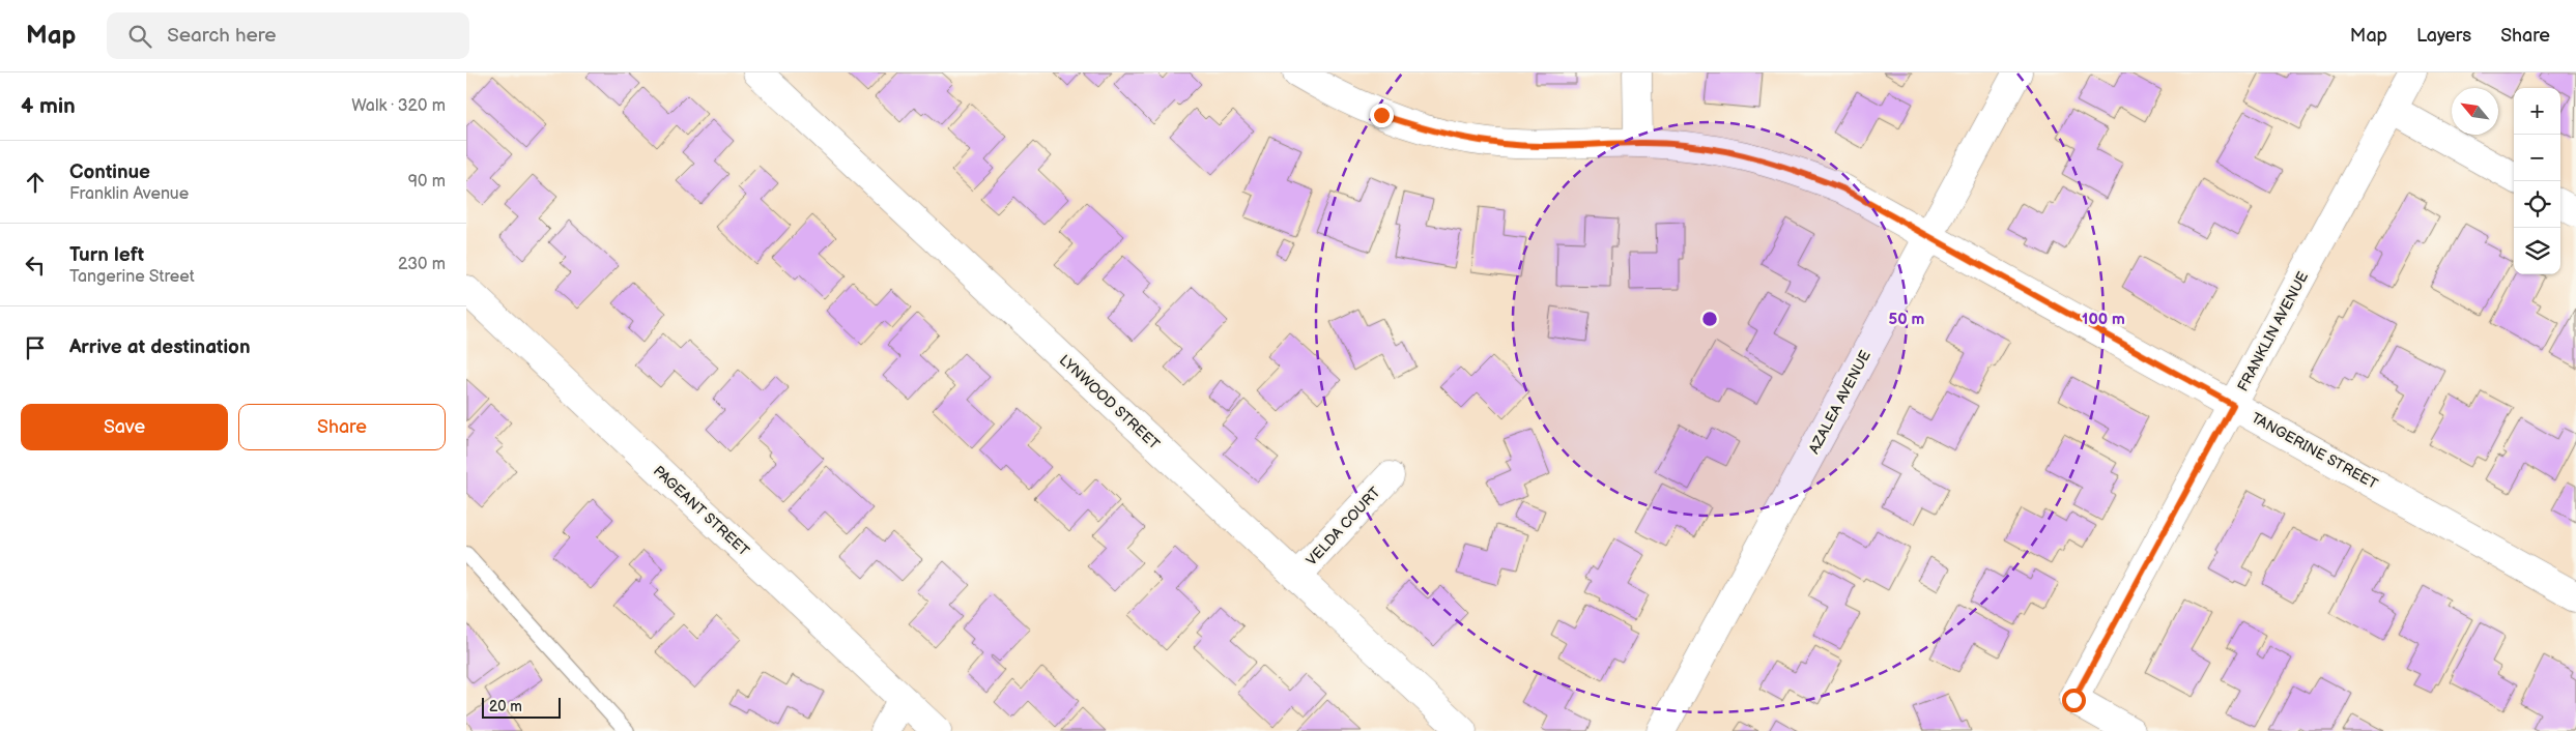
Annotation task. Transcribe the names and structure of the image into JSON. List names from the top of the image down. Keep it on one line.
{"streets":{"street":["FRANKLIN AVENUE","LYNWOOD STREET","AZALEA AVENUE","TANGERINE STREET","PAGEANT STREET","VELDA COURT"]},"crossings":[["FRANKLIN AVENUE","TANGERINE STREET"],["LYNWOOD STREET","VELDA COURT"],["AZALEA AVENUE","TANGERINE STREET"]],"scale_bar":"20 m","north":"top left","page":{"header":"Map","search":"Search here","nav":["Map","Layers","Share"],"heading":["4 min","Walk · 320 m"],"map_buttons":["+","−"],"list":[["Continue","Franklin Avenue","90 m"],["Turn left","Tangerine Street","230 m"],"Arrive at destination"],"buttons":["Save","Share"],"scale":"20 m"},"rings":["50 m","100 m"]}
